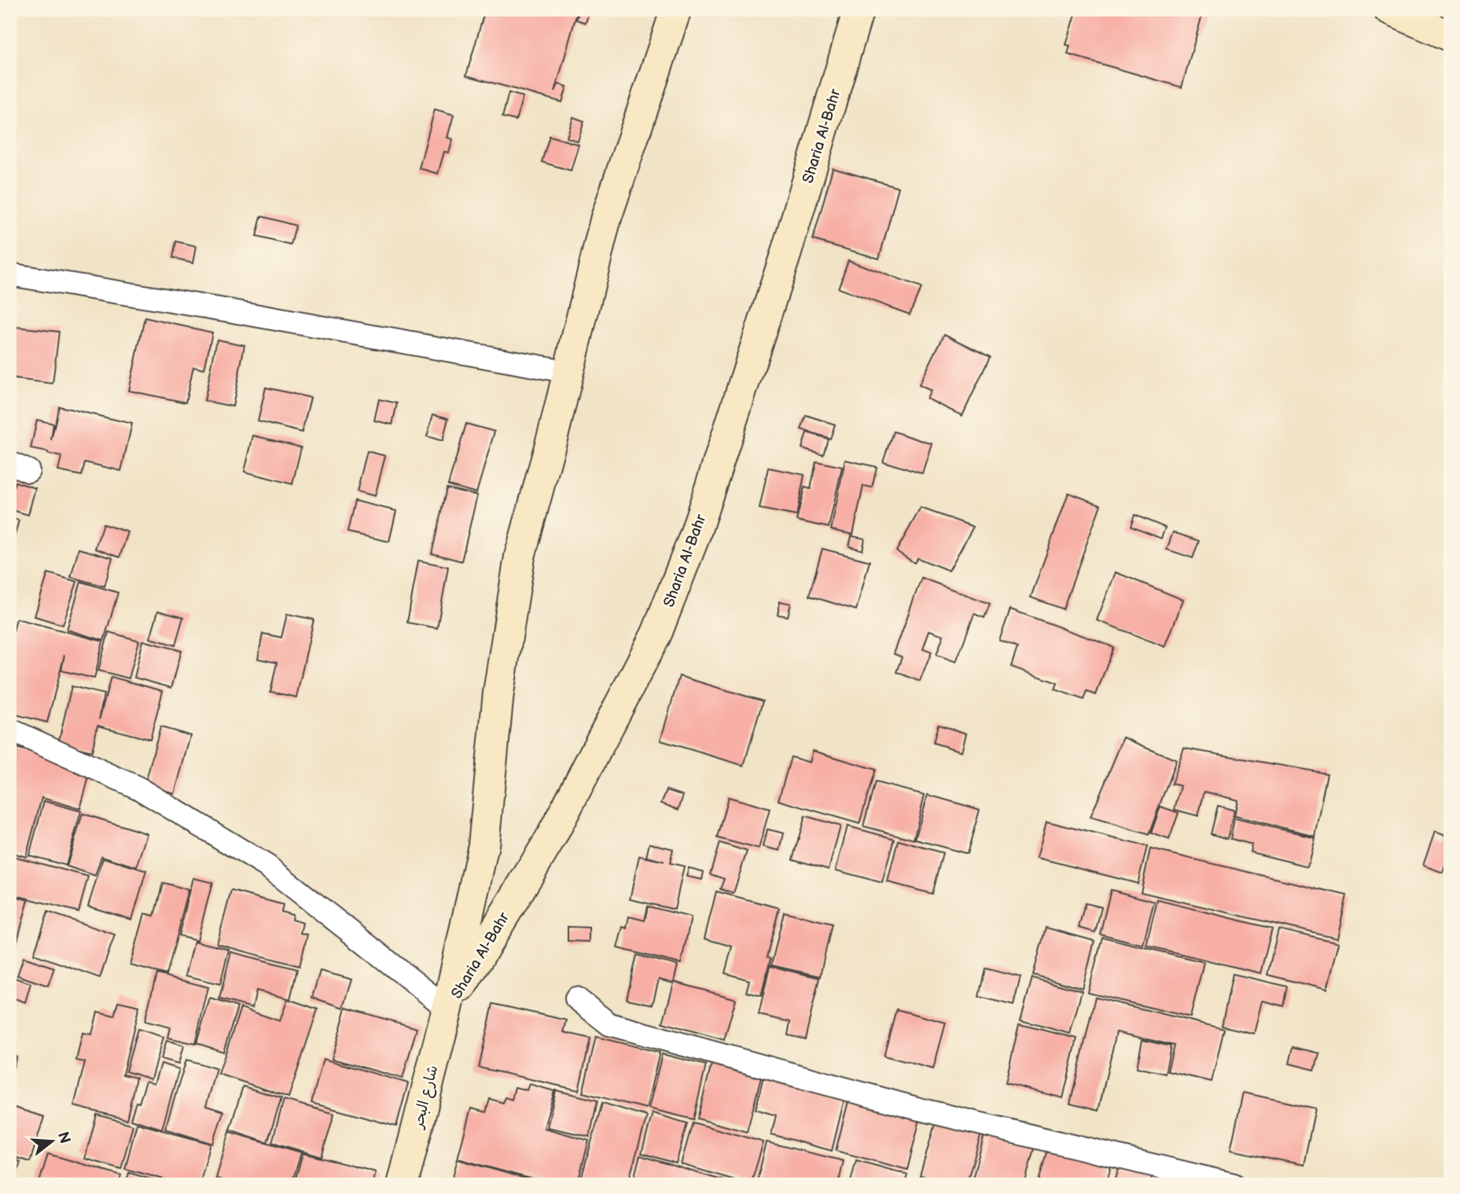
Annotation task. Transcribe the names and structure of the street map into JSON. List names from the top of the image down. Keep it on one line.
{"streets":{"main road":["Sharia Al-Bahr","شارع البحر"]},"crossings":[["Sharia Al-Bahr","شارع البحر"]],"north":"right"}
